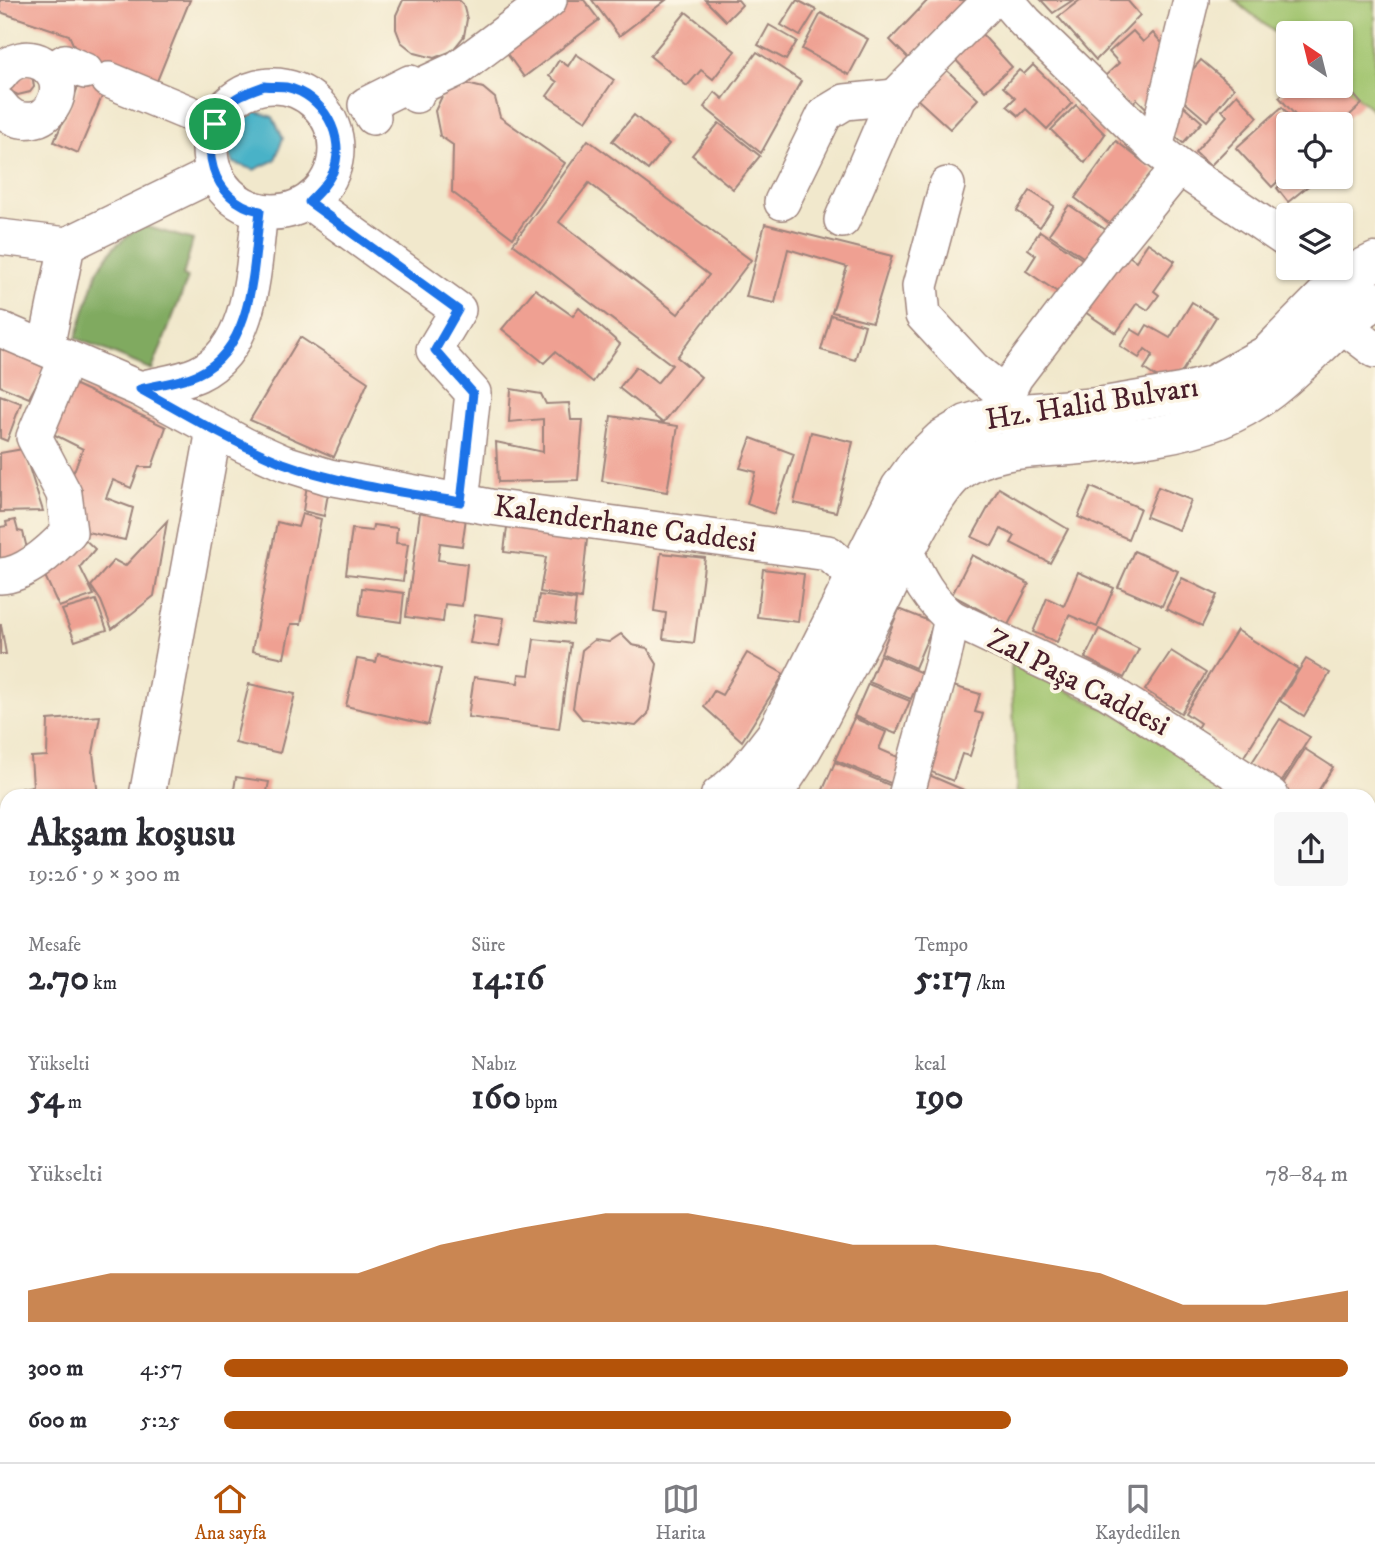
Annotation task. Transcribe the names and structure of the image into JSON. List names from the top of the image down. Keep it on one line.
{"streets":{"main road":["Hz. Halid Bulvarı"],"street":["Kalenderhane Caddesi","Zal Paşa Caddesi"]},"crossings":[["Hz. Halid Bulvarı","Kalenderhane Caddesi"],["Hz. Halid Bulvarı","Zal Paşa Caddesi"]],"north":"top left","page":{"heading":["Akşam koşusu","19:26 · 9 × 300 m"],"stats":[["Mesafe","2.70 km"],["Süre","14:16"],["Tempo","5:17 /km"],["Yükselti","54 m"],["Nabız","160 bpm"],["kcal","190"]],"chart":["Yükselti","78–84 m"],"list":[{"name":"300 m","note":"4:57"},{"name":"600 m","note":"5:25"}],"tabs":["Ana sayfa","Harita","Kaydedilen"]}}
